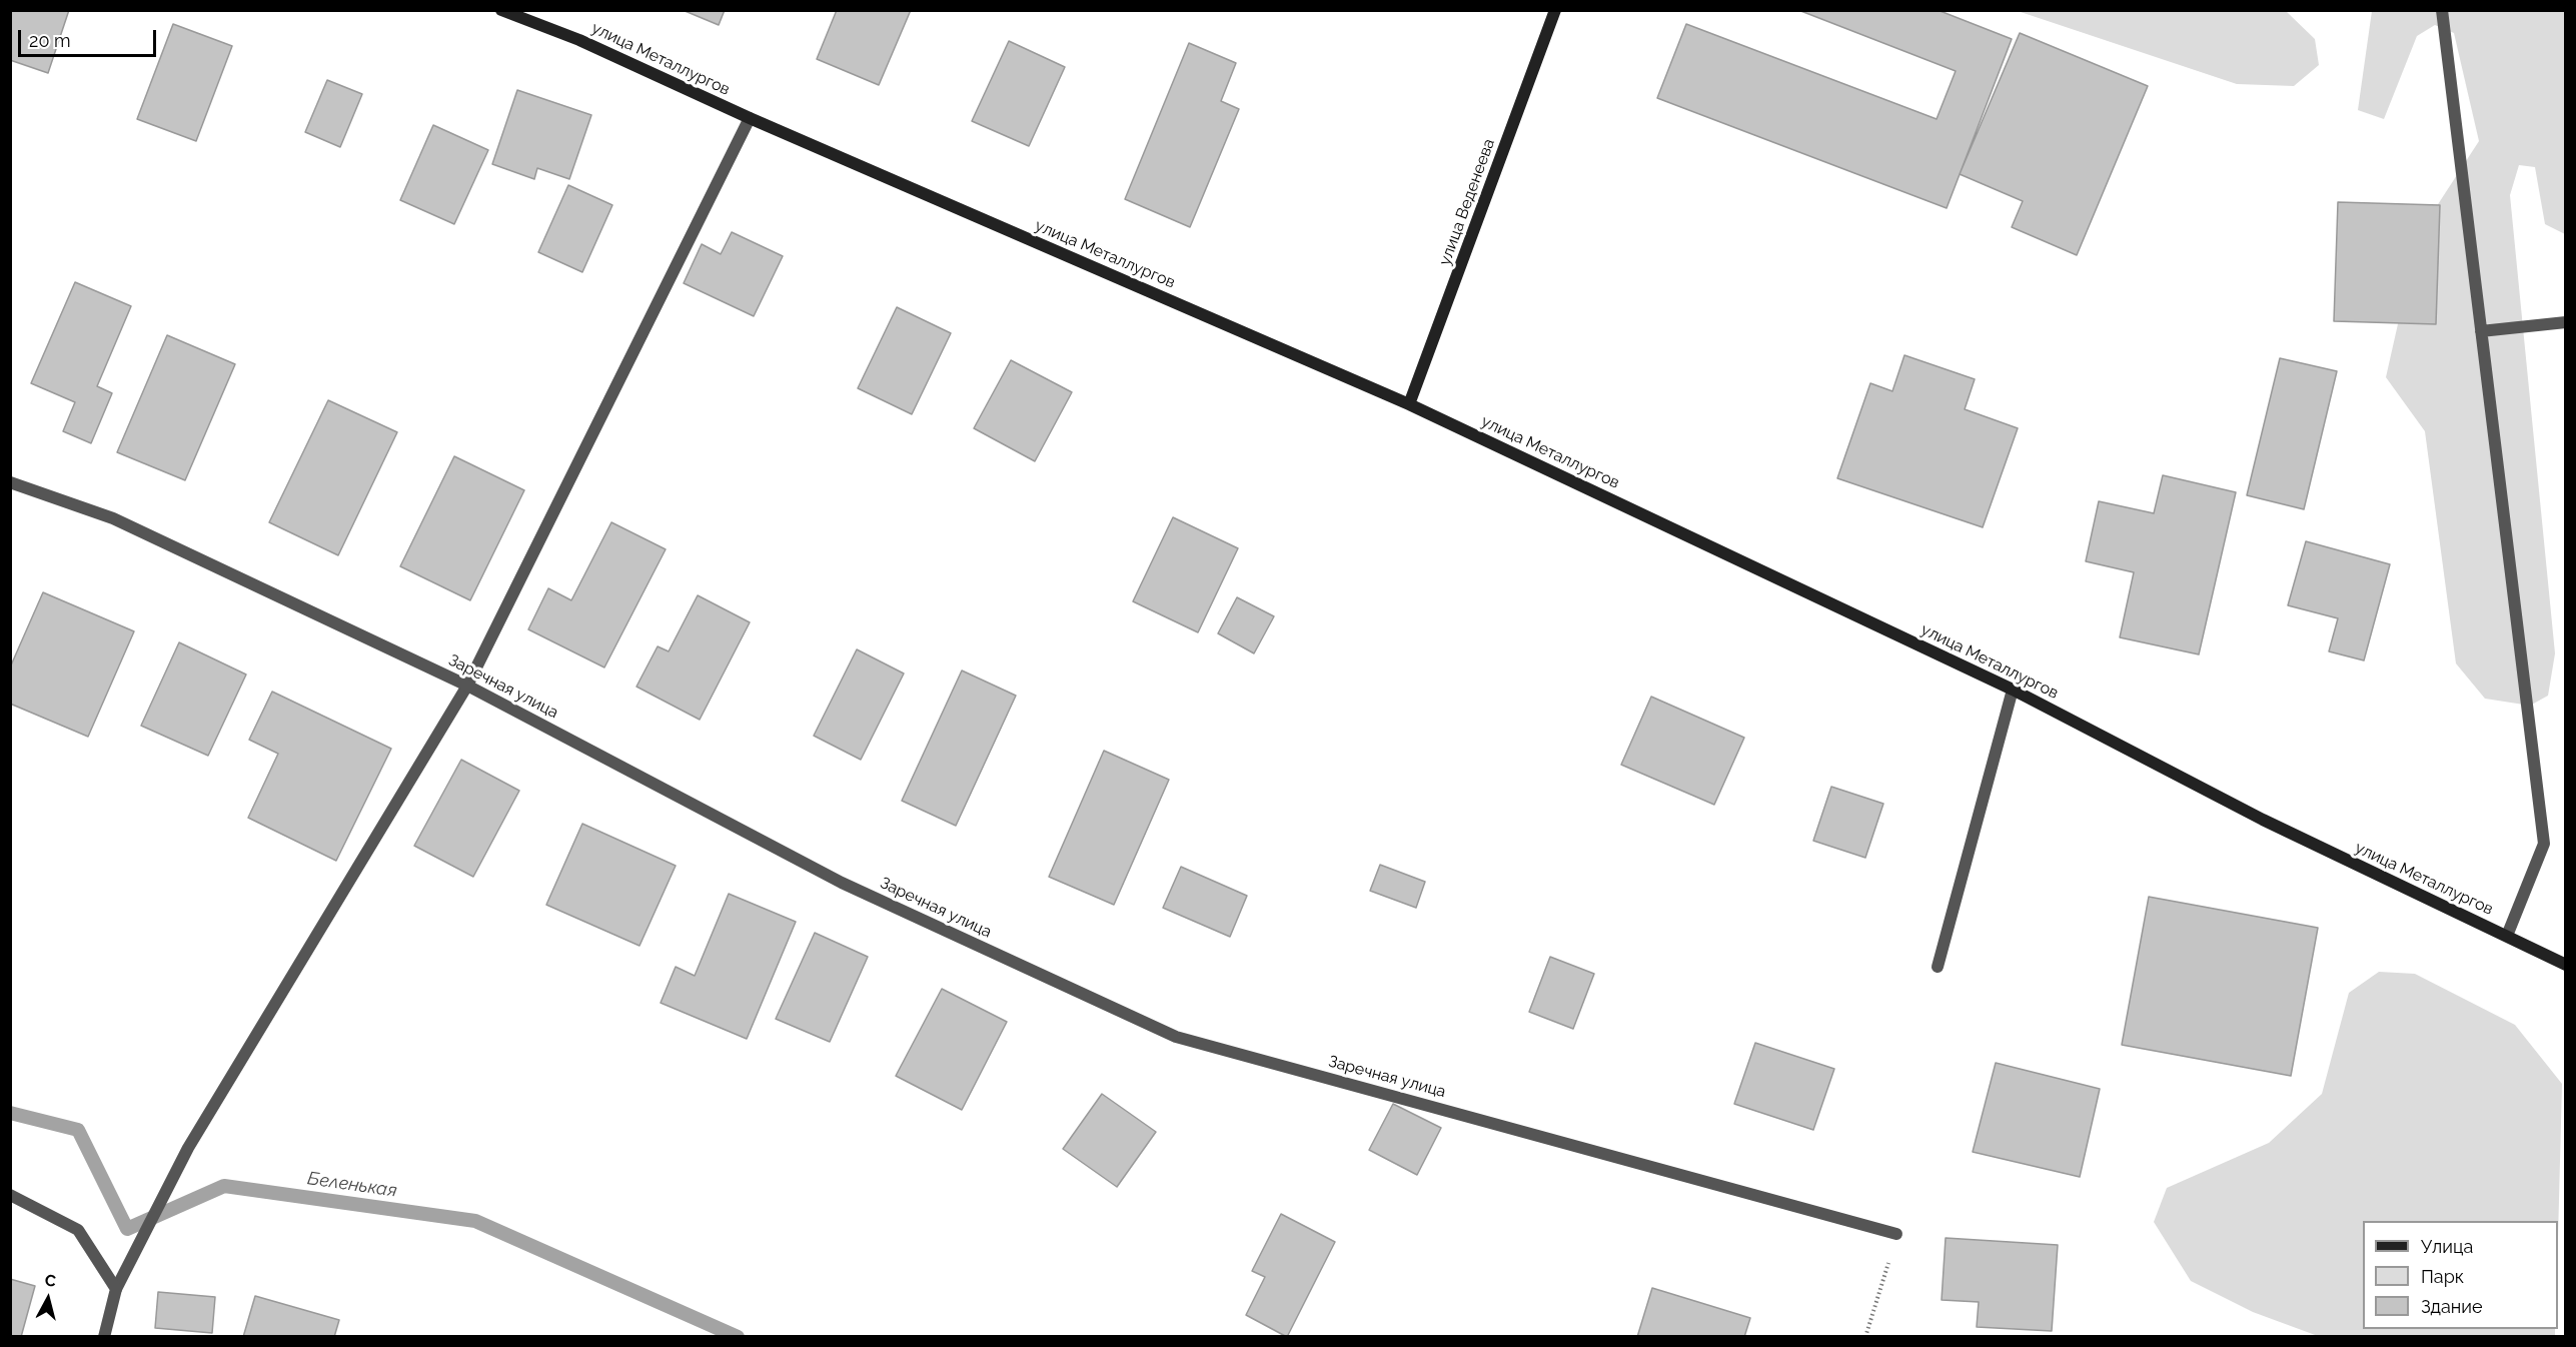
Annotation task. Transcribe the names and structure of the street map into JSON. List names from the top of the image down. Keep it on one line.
{"streets":{"main road":["улица Металлургов","улица Веденеева"],"street":["Заречная улица"]},"crossings":[["улица Металлургов","улица Веденеева"]],"water":["Беленькая"],"legend":["Улица","Парк","Здание"],"scale_bar":"20 m","north":"top"}
